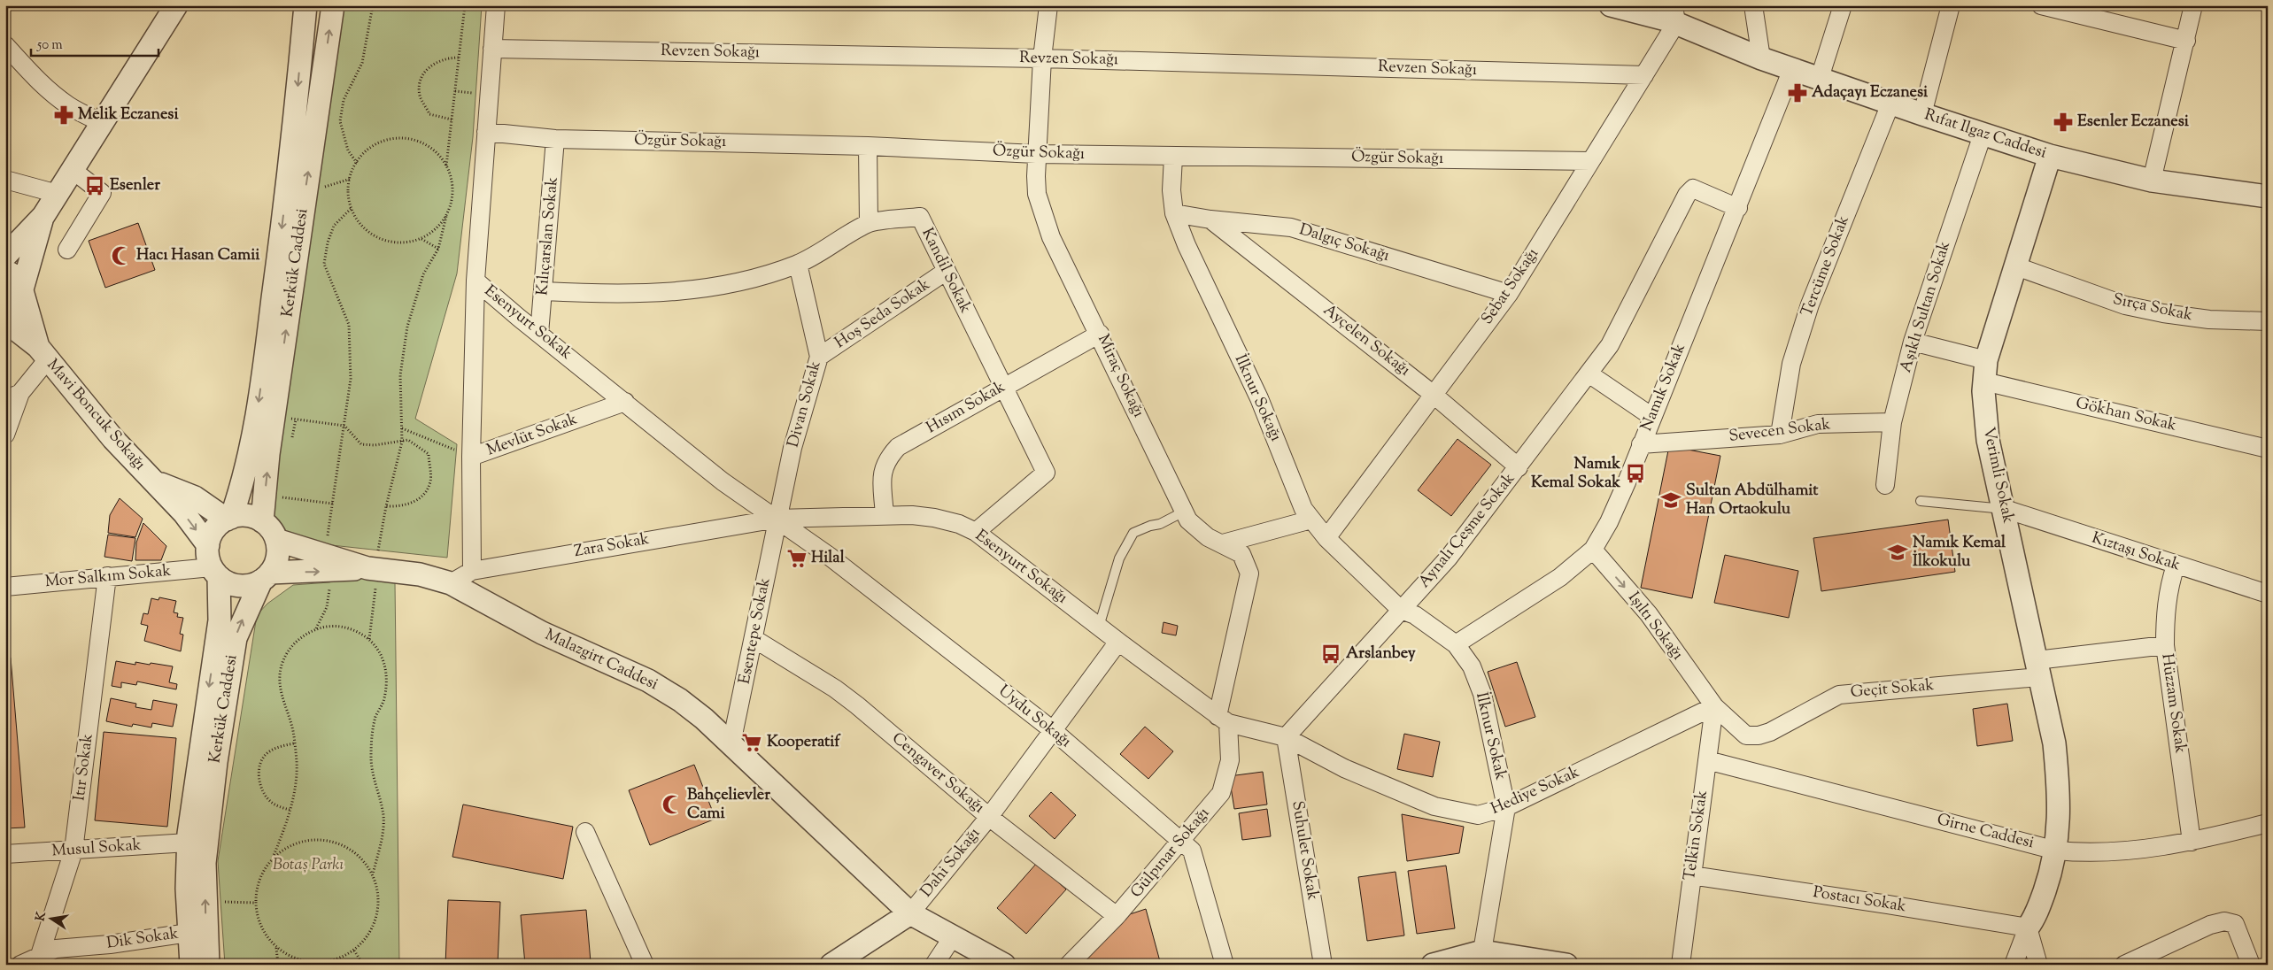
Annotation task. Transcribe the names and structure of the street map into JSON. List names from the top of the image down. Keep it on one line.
{"streets":{"street":["Revzen Sokağı","Rıfat Ilgaz Caddesi","Özgür Sokağı","Kılıçarslan Sokak","Dalgıç Sokağı","Kerkük Caddesi","Tercüme Sokak","Kandil Sokak","Sebat Sokağı","Aşıklı Sultan Sokak","Sırça Sokak","Hoş Seda Sokak","Esenyurt Sokak","Ayçelen Sokağı","Miraç Sokağı","Namık Sokak","İlknur Sokağı","Divan Sokak","Hısım Sokak","Mavi Boncuk Sokağı","Gökhan Sokak","Sevecen Sokak","Mevlüt Sokak","Verimli Sokak","Aynalı Çeşme Sokak","Zara Sokak","Kıztaşı Sokak","Esenyurt Sokağı","Mor Salkım Sokak","Işıltı Sokağı","Esentepe Sokak","Malazgirt Caddesi","Geçit Sokak","Hüzzam Sokak","Uydu Sokağı","İlknur Sokak","Itır Sokak","Cengaver Sokağı","Hediye Sokak","Girne Caddesi","Telkin Sokak","Musul Sokak","Suhulet Sokak","Gülpınar Sokağı","Dahi Sokağı","Postacı Sokak","Dik Sokak"]},"crossings":[["Revzen Sokağı","Sebat Sokağı"],["Revzen Sokağı","Esenyurt Sokak"],["Revzen Sokağı","Miraç Sokağı"],["Rıfat Ilgaz Caddesi","Tercüme Sokak"],["Rıfat Ilgaz Caddesi","Sebat Sokağı"],["Rıfat Ilgaz Caddesi","Aşıklı Sultan Sokak"],["Rıfat Ilgaz Caddesi","Namık Sokak"],["Rıfat Ilgaz Caddesi","Verimli Sokak"],["Özgür Sokağı","Kılıçarslan Sokak"],["Özgür Sokağı","Sebat Sokağı"],["Özgür Sokağı","Esenyurt Sokak"],["Özgür Sokağı","Miraç Sokağı"],["Özgür Sokağı","İlknur Sokağı"],["Kılıçarslan Sokak","Kandil Sokak"],["Kılıçarslan Sokak","Esenyurt Sokak"],["Dalgıç Sokağı","Sebat Sokağı"],["Dalgıç Sokağı","Ayçelen Sokağı"],["Dalgıç Sokağı","İlknur Sokağı"],["Kerkük Caddesi","Mavi Boncuk Sokağı"],["Kerkük Caddesi","Mor Salkım Sokak"],["Kerkük Caddesi","Malazgirt Caddesi"],["Kerkük Caddesi","Musul Sokak"],["Kerkük Caddesi","Dik Sokak"],["Tercüme Sokak","Sevecen Sokak"],["Kandil Sokak","Hoş Seda Sokak"],["Kandil Sokak","Divan Sokak"],["Kandil Sokak","Hısım Sokak"],["Kandil Sokak","Esenyurt Sokağı"],["Sebat Sokağı","Ayçelen Sokağı"],["Sebat Sokağı","İlknur Sokağı"],["Aşıklı Sultan Sokak","Gökhan Sokak"],["Aşıklı Sultan Sokak","Sevecen Sokak"],["Sırça Sokak","Verimli Sokak"],["Hoş Seda Sokak","Divan Sokak"],["Esenyurt Sokak","Divan Sokak"],["Esenyurt Sokak","Mevlüt Sokak"],["Esenyurt Sokak","Zara Sokak"],["Esenyurt Sokak","Esenyurt Sokağı"],["Esenyurt Sokak","Esentepe Sokak"],["Esenyurt Sokak","Uydu Sokağı"],["Ayçelen Sokağı","Aynalı Çeşme Sokak"],["Miraç Sokağı","Hısım Sokak"],["Miraç Sokağı","Esenyurt Sokağı"],["Miraç Sokağı","Hediye Sokak"],["Miraç Sokağı","Gülpınar Sokağı"],["Namık Sokak","Sevecen Sokak"],["Namık Sokak","Aynalı Çeşme Sokak"],["Namık Sokak","Işıltı Sokağı"],["Namık Sokak","İlknur Sokak"],["İlknur Sokağı","Aynalı Çeşme Sokak"],["İlknur Sokağı","İlknur Sokak"],["Divan Sokak","Zara Sokak"],["Divan Sokak","Esenyurt Sokağı"],["Divan Sokak","Esentepe Sokak"],["Divan Sokak","Uydu Sokağı"],["Hısım Sokak","Esenyurt Sokağı"],["Mavi Boncuk Sokağı","Mor Salkım Sokak"],["Mavi Boncuk Sokağı","Malazgirt Caddesi"],["Gökhan Sokak","Verimli Sokak"],["Mevlüt Sokak","Zara Sokak"],["Verimli Sokak","Kıztaşı Sokak"],["Verimli Sokak","Geçit Sokak"],["Verimli Sokak","Girne Caddesi"],["Verimli Sokak","Postacı Sokak"],["Aynalı Çeşme Sokak","İlknur Sokak"],["Aynalı Çeşme Sokak","Hediye Sokak"],["Aynalı Çeşme Sokak","Suhulet Sokak"],["Zara Sokak","Esenyurt Sokağı"],["Zara Sokak","Esentepe Sokak"],["Zara Sokak","Malazgirt Caddesi"],["Zara Sokak","Uydu Sokağı"],["Kıztaşı Sokak","Hüzzam Sokak"],["Esenyurt Sokağı","Esentepe Sokak"],["Esenyurt Sokağı","Uydu Sokağı"],["Esenyurt Sokağı","Hediye Sokak"],["Esenyurt Sokağı","Gülpınar Sokağı"],["Esenyurt Sokağı","Dahi Sokağı"],["Mor Salkım Sokak","Malazgirt Caddesi"],["Mor Salkım Sokak","Itır Sokak"],["Işıltı Sokağı","Geçit Sokak"],["Işıltı Sokağı","Hediye Sokak"],["Işıltı Sokağı","Telkin Sokak"],["Esentepe Sokak","Malazgirt Caddesi"],["Esentepe Sokak","Uydu Sokağı"],["Esentepe Sokak","Cengaver Sokağı"],["Malazgirt Caddesi","Dahi Sokağı"],["Geçit Sokak","Hüzzam Sokak"],["Geçit Sokak","Hediye Sokak"],["Geçit Sokak","Telkin Sokak"],["Hüzzam Sokak","Girne Caddesi"],["Uydu Sokağı","Gülpınar Sokağı"],["Uydu Sokağı","Dahi Sokağı"],["İlknur Sokak","Hediye Sokak"],["Itır Sokak","Musul Sokak"],["Itır Sokak","Dik Sokak"],["Cengaver Sokağı","Gülpınar Sokağı"],["Cengaver Sokağı","Dahi Sokağı"],["Hediye Sokak","Telkin Sokak"],["Hediye Sokak","Suhulet Sokak"],["Hediye Sokak","Gülpınar Sokağı"],["Girne Caddesi","Telkin Sokak"],["Telkin Sokak","Postacı Sokak"]],"one_way":["Işıltı Sokağı"],"parks":["Botaş Parkı"],"places":{"pharmacy":["Adaçayı Eczanesi","Melik Eczanesi","Esenler Eczanesi"],"bus stop":["Esenler","Namık Kemal Sokak","Arslanbey"],"mosque":["Hacı Hasan Camii","Bahçelievler Cami"],"school or university":["Sultan Abdülhamit Han Ortaokulu","Namık Kemal İlkokulu"],"supermarket":["Hilal","Kooperatif"]},"scale_bar":"50 m","north":"left"}
